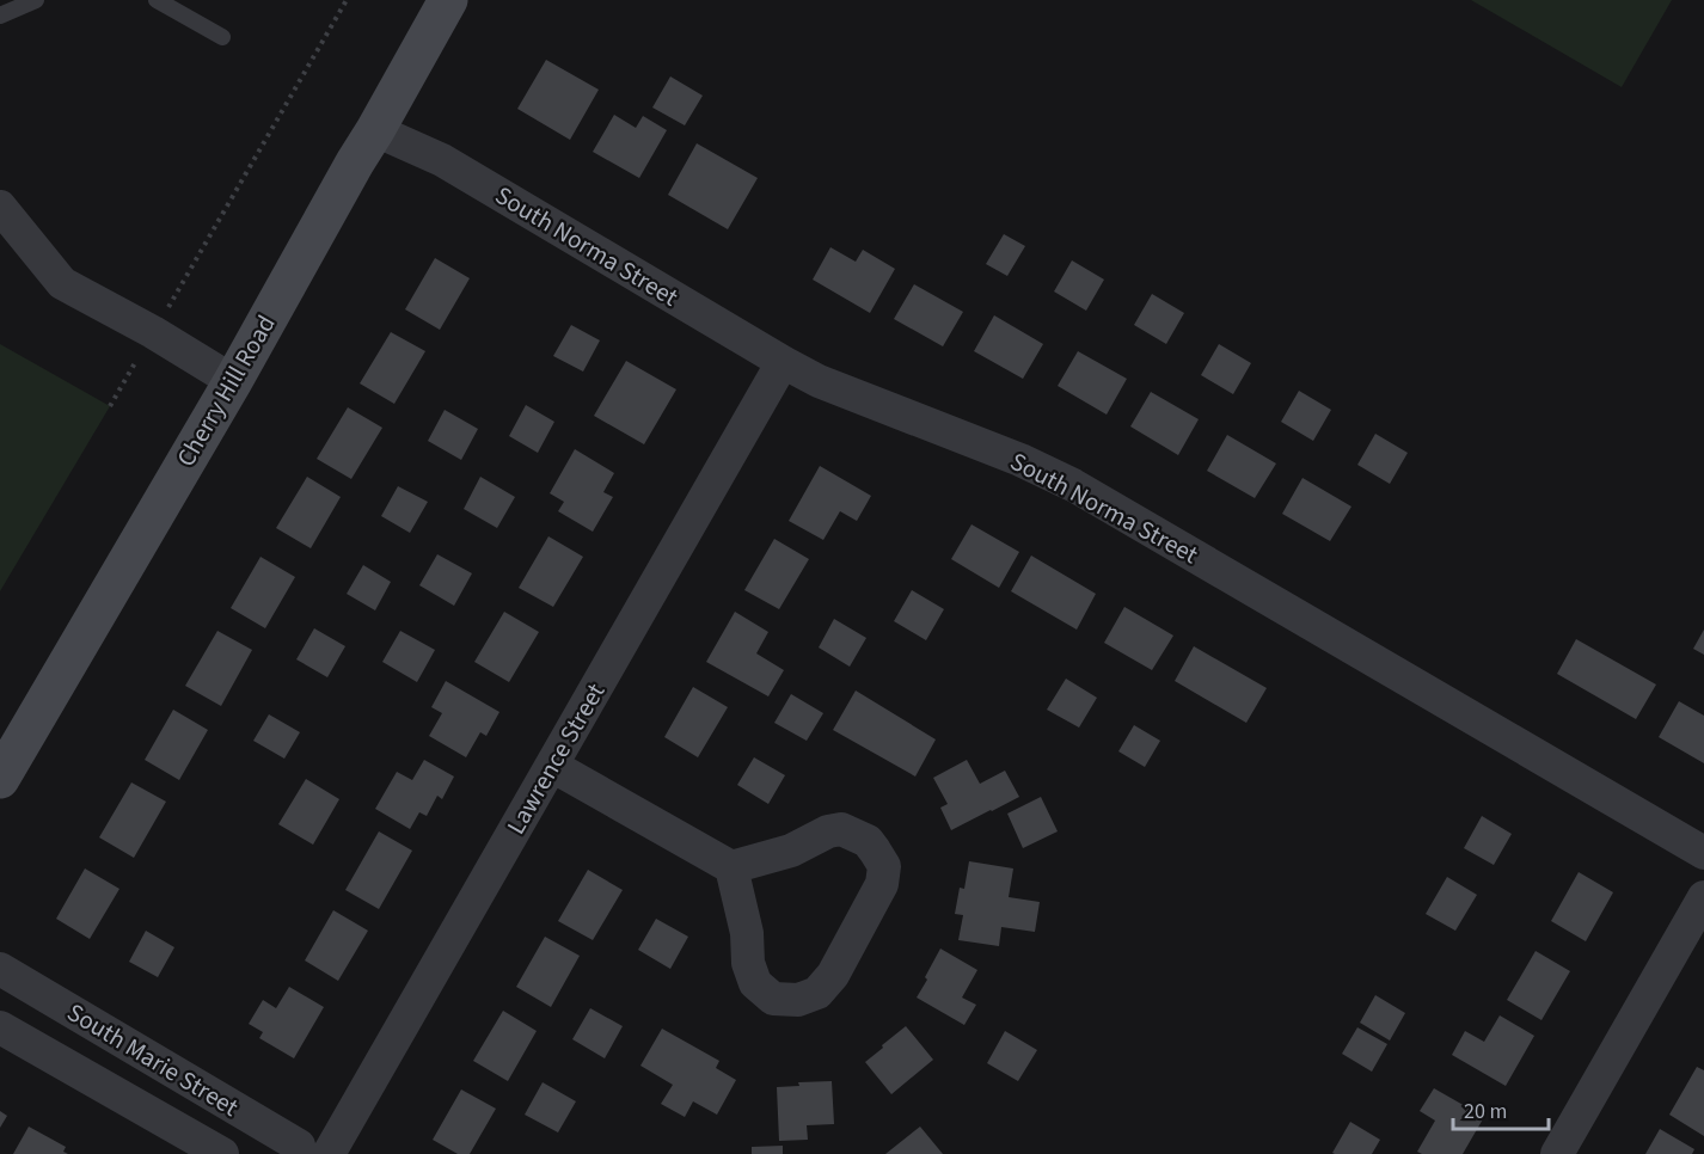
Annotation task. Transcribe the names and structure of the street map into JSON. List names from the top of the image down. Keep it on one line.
{"streets":{"main road":["Cherry Hill Road"],"street":["South Norma Street","Lawrence Street","South Marie Street"]},"crossings":[["South Norma Street","Cherry Hill Road"],["South Norma Street","Lawrence Street"]],"scale_bar":"20 m"}
